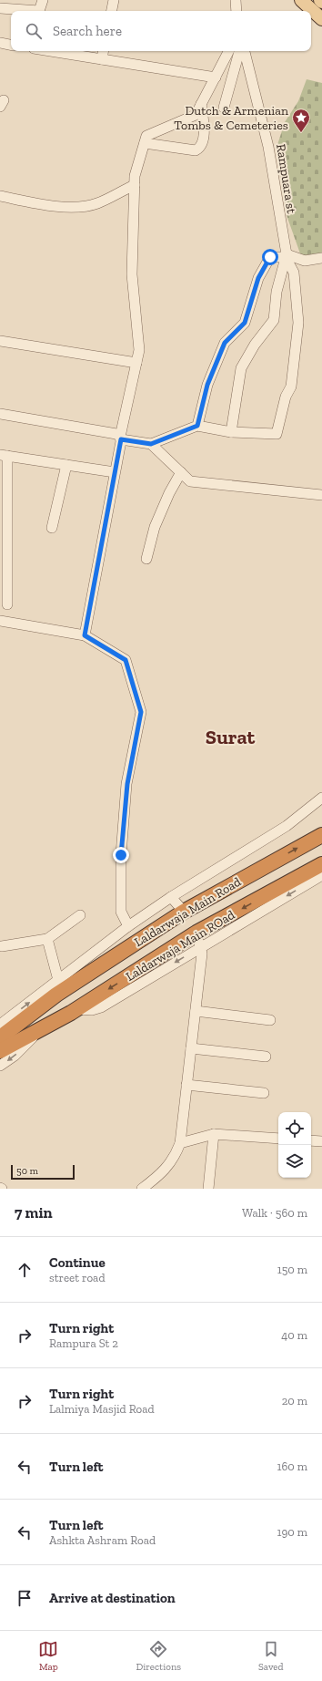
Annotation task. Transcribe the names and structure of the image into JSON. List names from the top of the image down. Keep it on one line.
{"streets":{"highway":["Laldarwaja Main Road","Laldarwaja Main ROad"],"street":["Rampuara st"]},"crossings":[["Laldarwaja Main Road","Laldarwaja Main ROad"]],"one_way":["Laldarwaja Main Road","Laldarwaja Main ROad"],"districts":["Surat"],"places":{"place":["Dutch & Armenian Tombs & Cemeteries"]},"scale_bar":"50 m","page":{"search":"Search here","scale":"50 m","heading":["7 min","Walk · 560 m"],"list":[["Continue","street road","150 m"],["Turn right","Rampura St 2","40 m"],["Turn right","Lalmiya Masjid Road","20 m"],["Turn left","160 m"],["Turn left","Ashkta Ashram Road","190 m"],"Arrive at destination"],"nav":["Map","Directions","Saved"]}}
